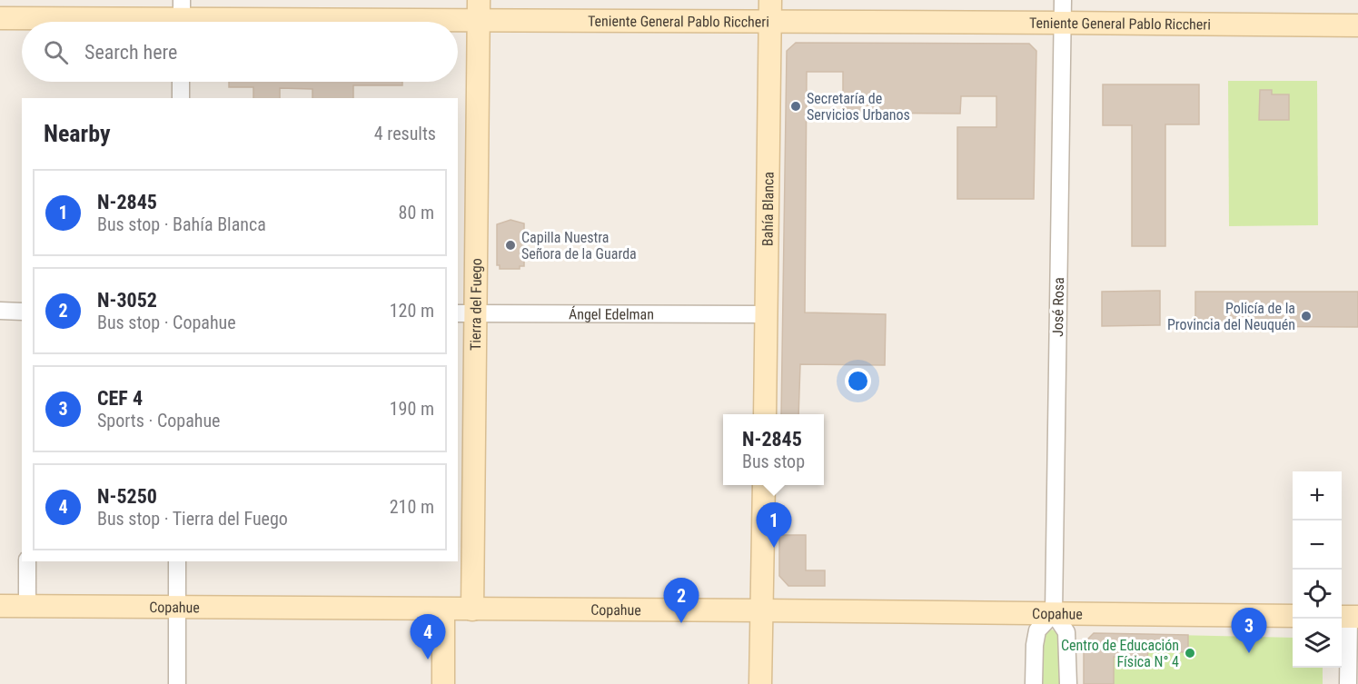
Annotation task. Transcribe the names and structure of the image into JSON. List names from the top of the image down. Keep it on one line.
{"streets":{"street":["Teniente General Pablo Riccheri","Bahía Blanca","Tierra del Fuego","José Rosa","Ángel Edelman","Copahue"]},"crossings":[["Teniente General Pablo Riccheri","Bahía Blanca"],["Teniente General Pablo Riccheri","Tierra del Fuego"],["Teniente General Pablo Riccheri","José Rosa"],["Bahía Blanca","Ángel Edelman"],["Tierra del Fuego","Ángel Edelman"],["Tierra del Fuego","Copahue"],["José Rosa","Copahue"]],"places":["Secretaría de Servicios Urbanos","Capilla Nuestra Señora de la Guarda","Policía de la Provincia del Neuquén","Centro de Educación Física N° 4"],"page":{"search":"Search here","heading":["Nearby","4 results"],"list":[{"mark":"1","name":"N-2845","note":"Bus stop · Bahía Blanca","value":"80 m"},{"mark":"2","name":"N-3052","note":"Bus stop · Copahue","value":"120 m"},{"mark":"3","name":"CEF 4","note":"Sports · Copahue","value":"190 m"},{"mark":"4","name":"N-5250","note":"Bus stop · Tierra del Fuego","value":"210 m"}],"popup":["N-2845","Bus stop"],"map_buttons":["+","−"],"pins":["1","2","3","4"]}}
